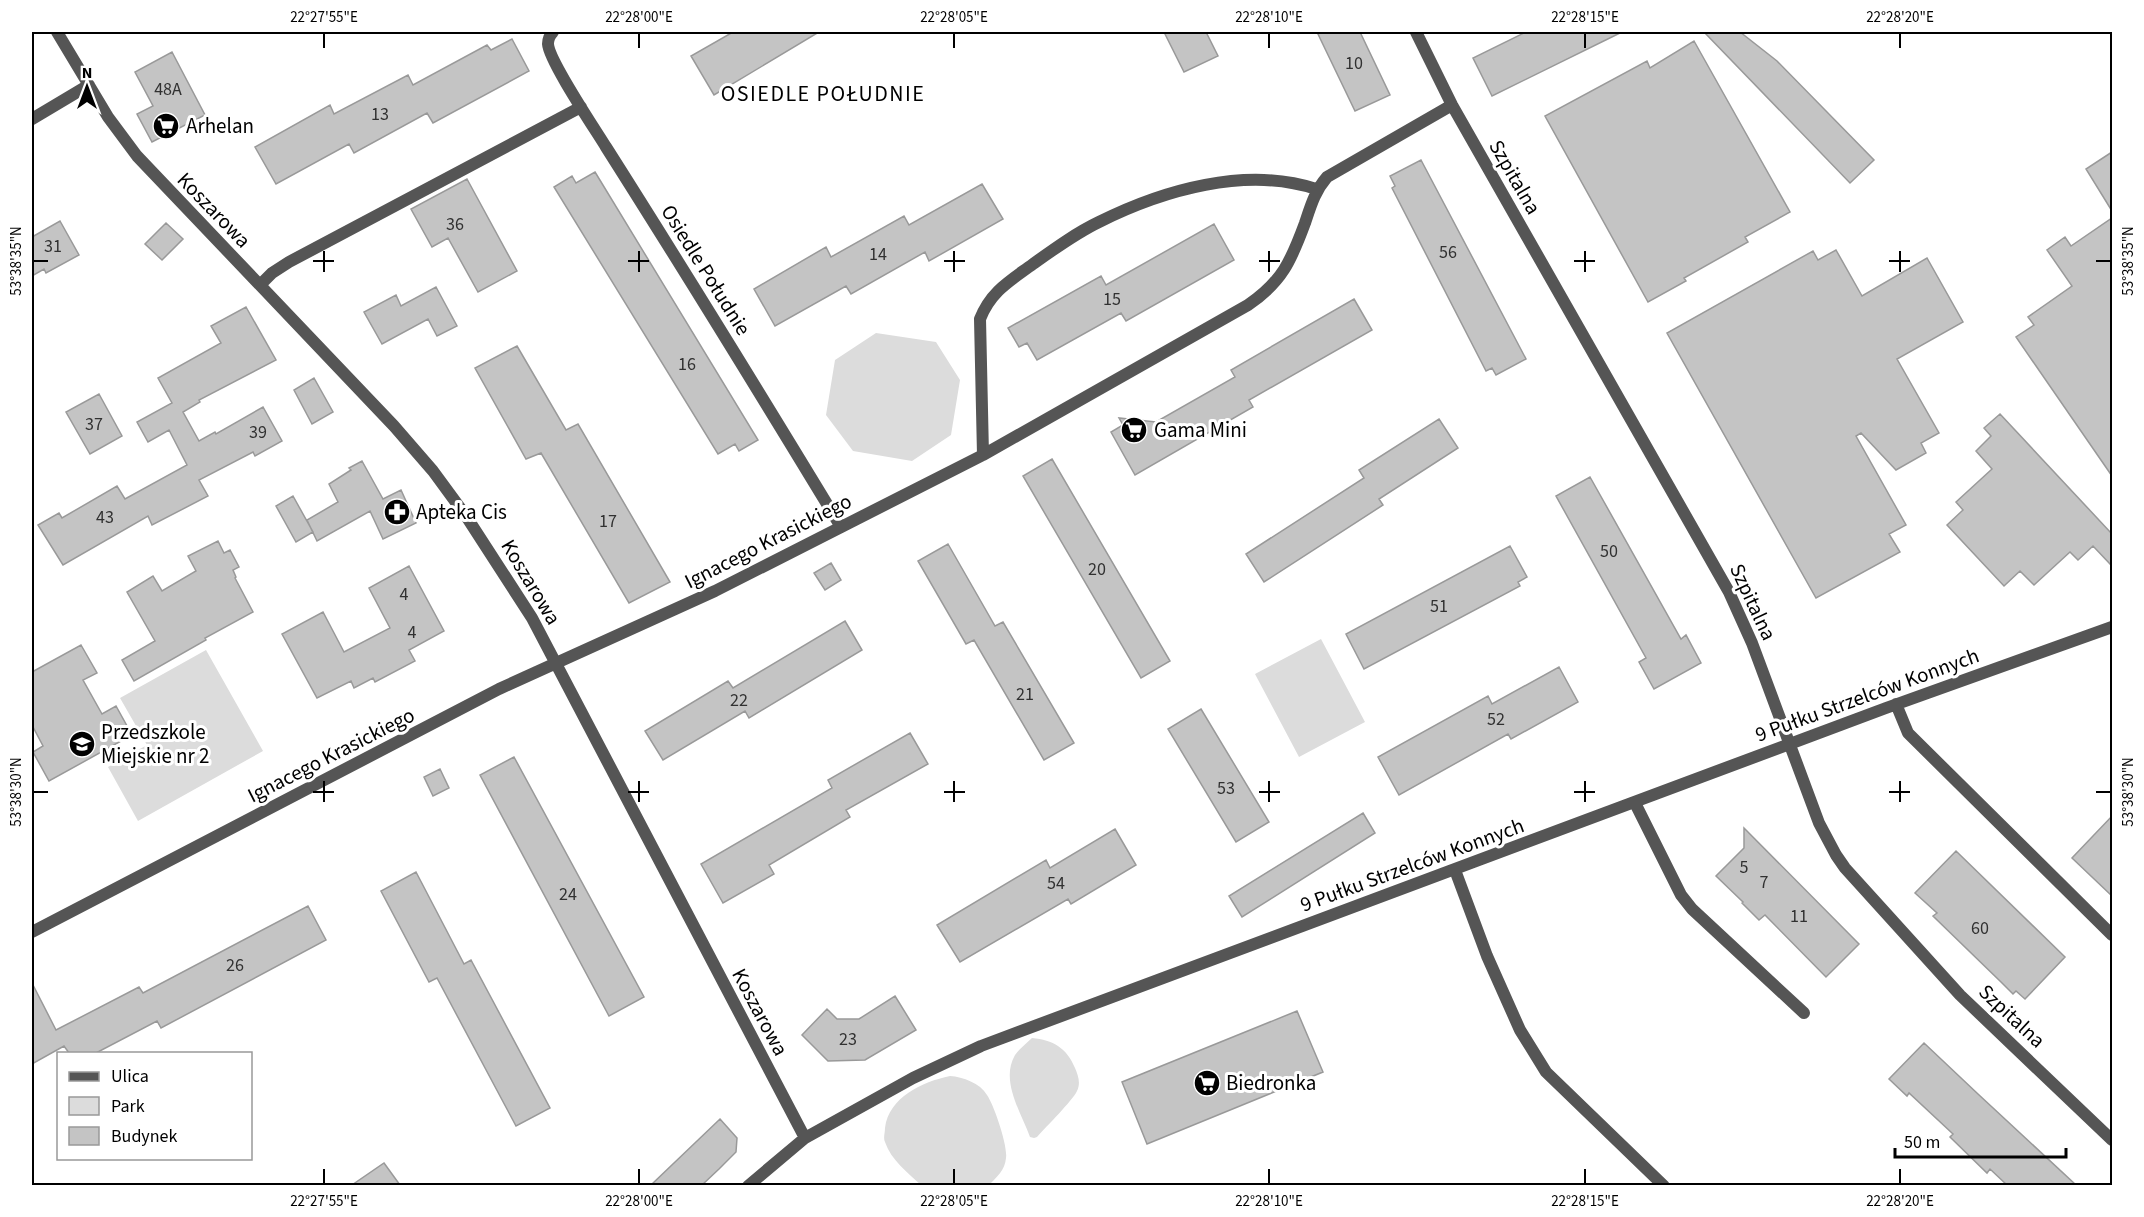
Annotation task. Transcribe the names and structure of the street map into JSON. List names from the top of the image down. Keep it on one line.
{"streets":{"street":["Szpitalna","Koszarowa","Osiedle Południe","Ignacego Krasickiego","9 Pułku Strzelców Konnych"]},"crossings":[["Szpitalna","9 Pułku Strzelców Konnych"],["Koszarowa","Ignacego Krasickiego"],["Koszarowa","9 Pułku Strzelców Konnych"],["Osiedle Południe","Ignacego Krasickiego"]],"districts":["OSIEDLE POŁUDNIE"],"places":{"supermarket":["Arhelan","Gama Mini","Biedronka"],"pharmacy":["Apteka Cis"],"school or university":["Przedszkole Miejskie nr 2"]},"house_numbers":["10","48A","13","36","31","56","14","15","16","37","39","43","17","50","20","4","51","4","21","22","52","53","5","7","54","24","11","60","26","23"],"legend":["Ulica","Park","Budynek"],"scale_bar":"50 m","north":"top","coordinates":["22°27'55\"E","22°28'00\"E","22°28'05\"E","22°28'10\"E","22°28'15\"E","22°28'20\"E","53°38'35\"N","53°38'30\"N"]}
